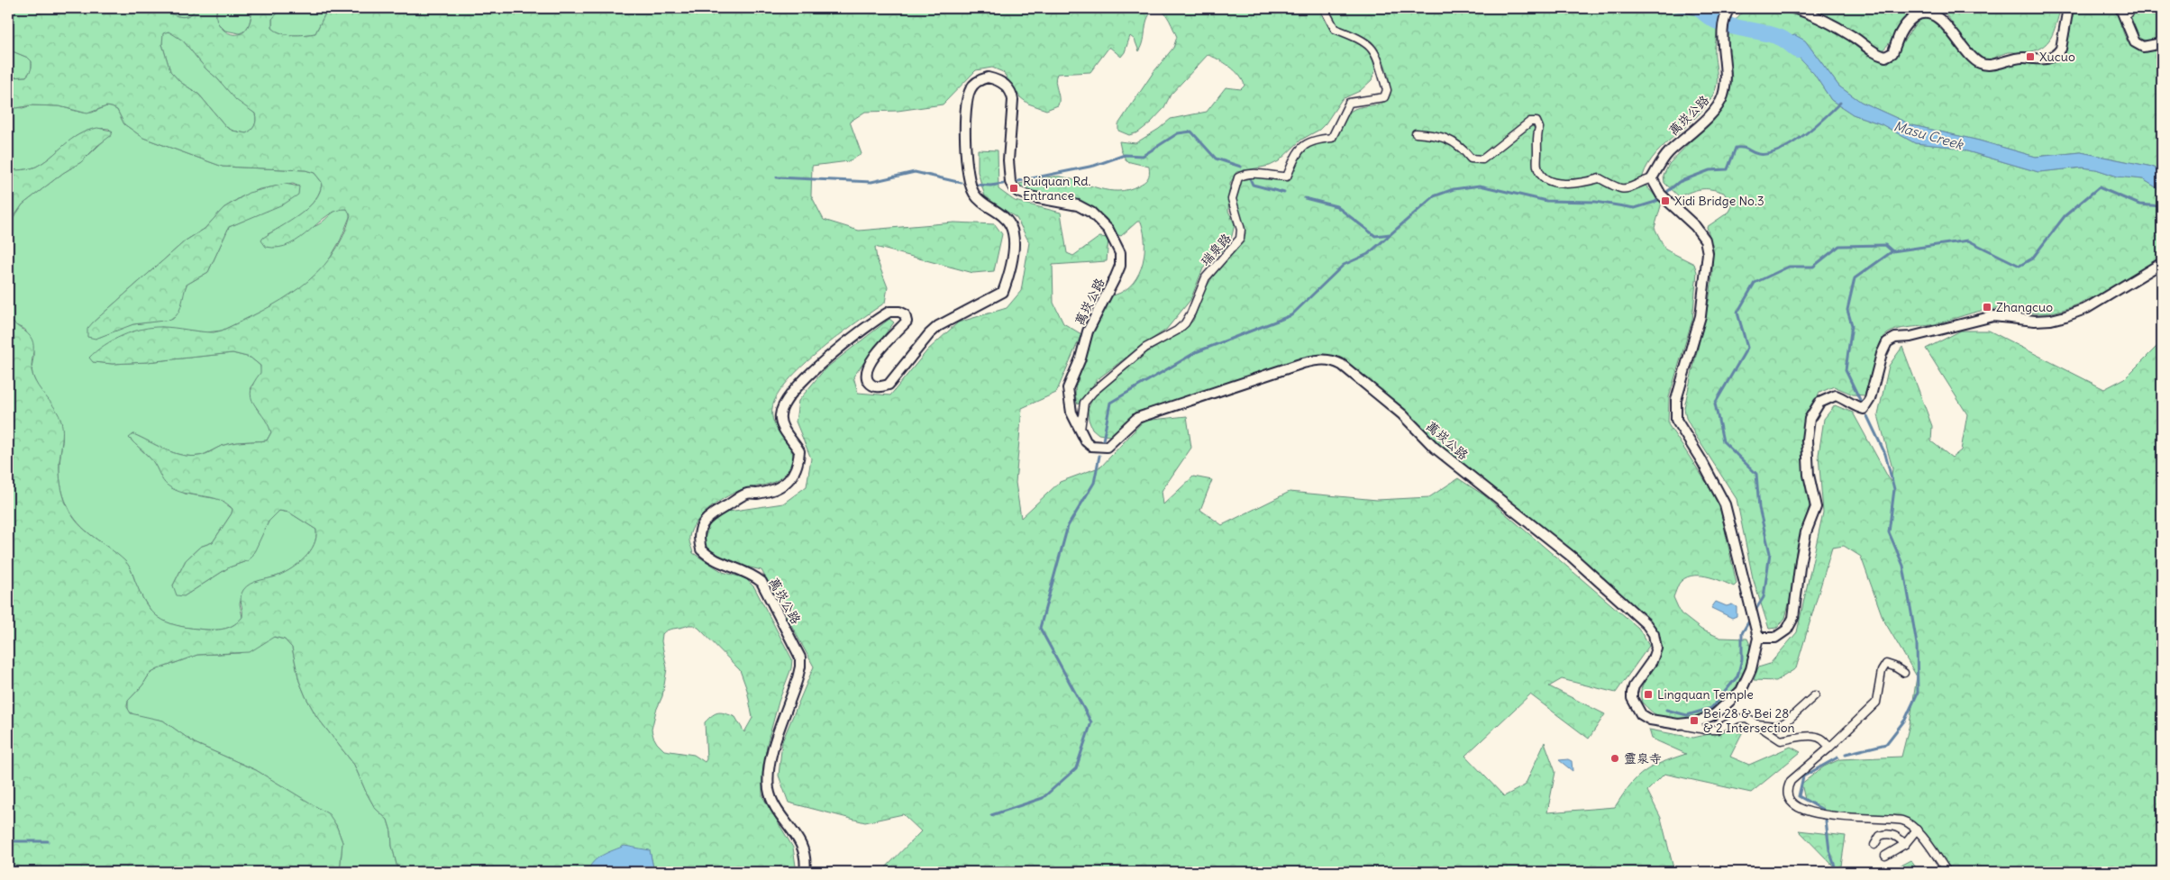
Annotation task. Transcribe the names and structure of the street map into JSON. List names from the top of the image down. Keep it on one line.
{"streets":{"street":["萬崁公路","瑞泉路"]},"crossings":[["萬崁公路","瑞泉路"]],"water":["Masu Creek"],"places":{"transit":["Xucuo","Ruiquan Rd. Entrance","Xidi Bridge No.3","Zhangcuo","Lingquan Temple","Bei 28 & Bei 28 & 2 Intersection"],"other":["靈泉寺"]}}
